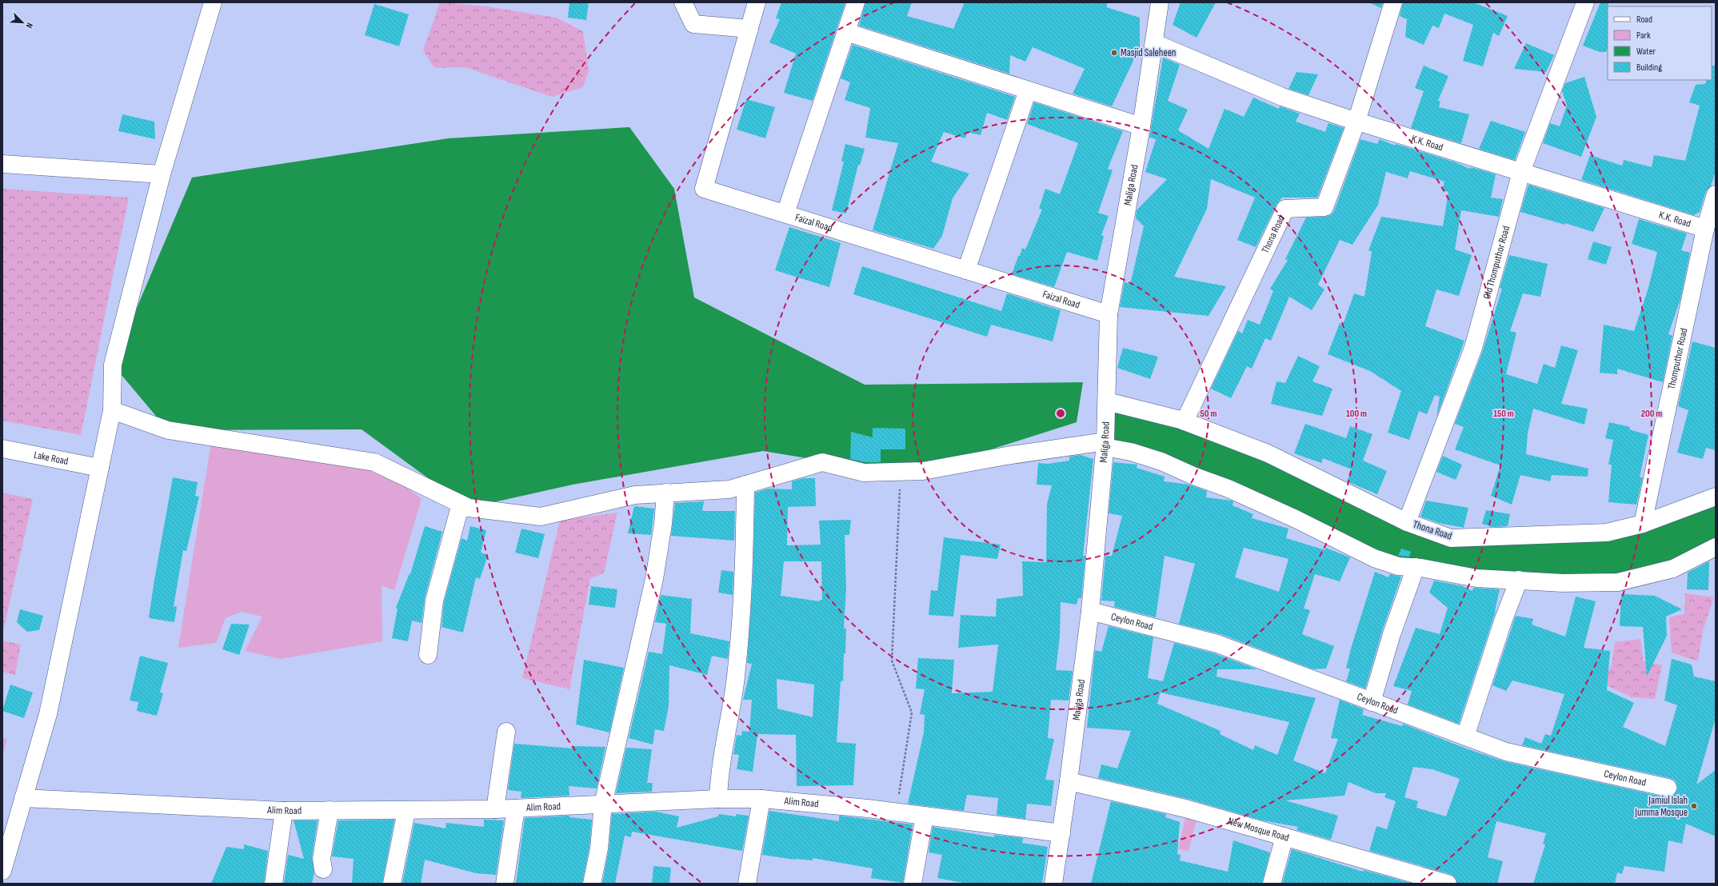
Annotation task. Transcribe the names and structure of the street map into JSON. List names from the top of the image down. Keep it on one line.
{"streets":{"street":["K.K. Road","Maliga Road","Faizal Road","Thona Road","Old Thomputhor Road","Thomputhor Road","Lake Road","Ceylon Road","Alim Road","New Mosque Road"]},"crossings":[["K.K. Road","Maliga Road"],["K.K. Road","Thona Road"],["K.K. Road","Old Thomputhor Road"],["K.K. Road","Thomputhor Road"],["Maliga Road","Faizal Road"],["Maliga Road","Thona Road"],["Maliga Road","Ceylon Road"],["Maliga Road","Alim Road"],["Maliga Road","New Mosque Road"],["Thona Road","Old Thomputhor Road"],["Thona Road","Thomputhor Road"]],"places":["Masjid Saleheen","Jamiul Islah Jumma Mosque"],"legend":["Road","Park","Water","Building"],"north":"bottom right","rings":["50 m","100 m","150 m","200 m"]}
